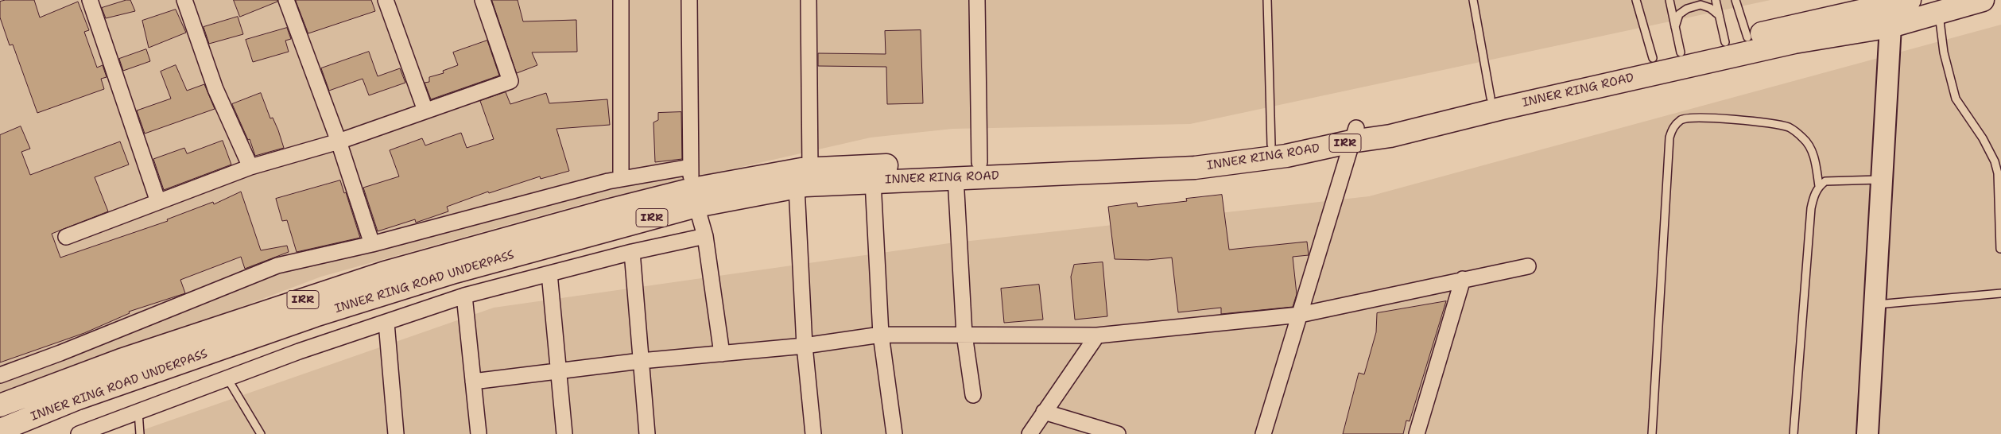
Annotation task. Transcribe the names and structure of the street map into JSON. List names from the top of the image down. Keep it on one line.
{"streets":{"main road":["INNER RING ROAD","IRR","INNER RING ROAD UNDERPASS"]},"crossings":[["INNER RING ROAD","INNER RING ROAD UNDERPASS"]]}
